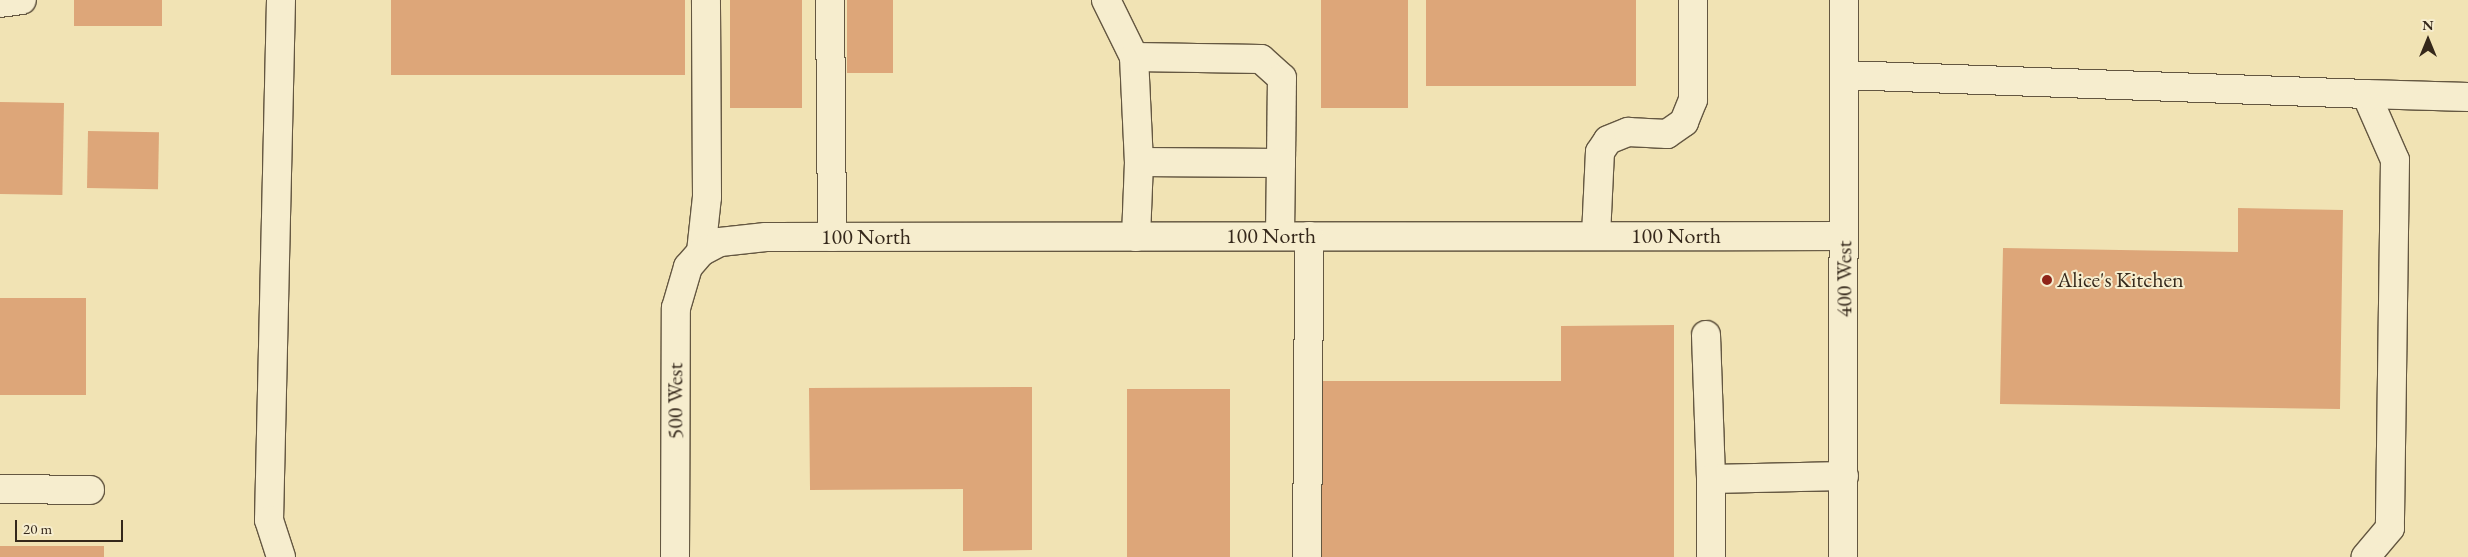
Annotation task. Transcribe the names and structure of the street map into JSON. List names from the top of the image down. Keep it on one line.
{"streets":{"street":["100 North","400 West","500 West"]},"crossings":[["100 North","400 West"],["100 North","500 West"]],"places":["Alice's Kitchen"],"scale_bar":"20 m","north":"top"}
